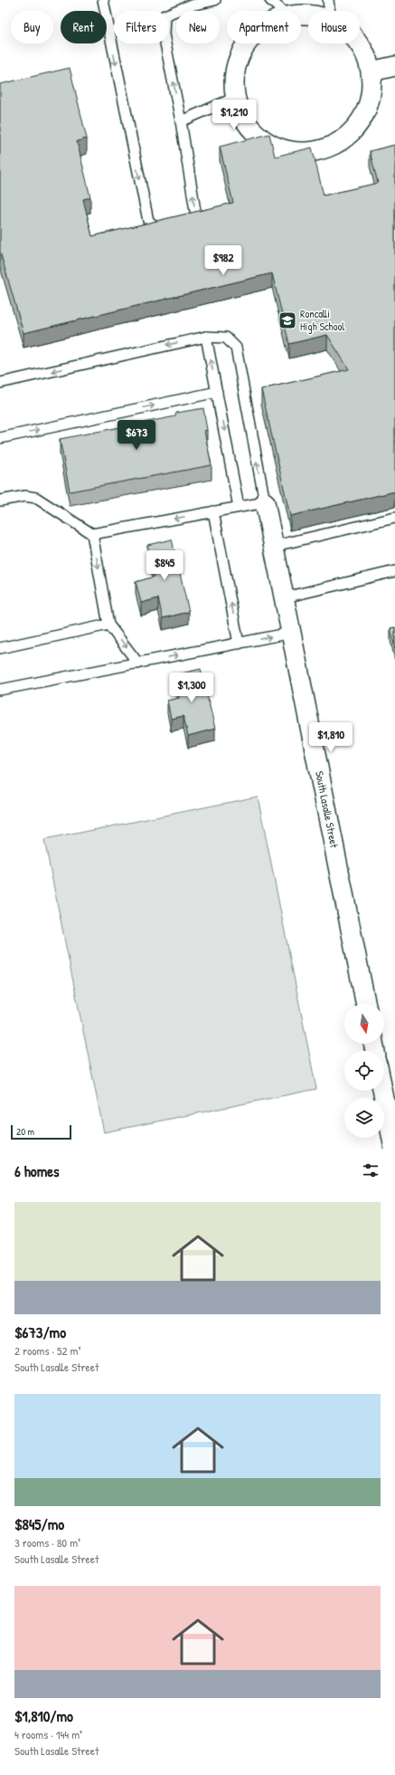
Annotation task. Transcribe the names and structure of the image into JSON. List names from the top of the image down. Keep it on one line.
{"streets":{"street":["South Lasalle Street"]},"places":{"school or university":["Roncalli High School"]},"scale_bar":"20 m","north":"bottom","page":{"chip":["Buy","Rent","Filters","New","Apartment","House"],"price":["$1,210","$982","$673","$845","$1,300","$1,810"],"scale":"20 m","heading":"6 homes","list":[{"name":"$673/mo","note":"2 rooms · 52 m² · South Lasalle Street"},{"name":"$845/mo","note":"3 rooms · 80 m² · South Lasalle Street"},{"name":"$1,810/mo","note":"4 rooms · 144 m² · South Lasalle Street"}]}}
